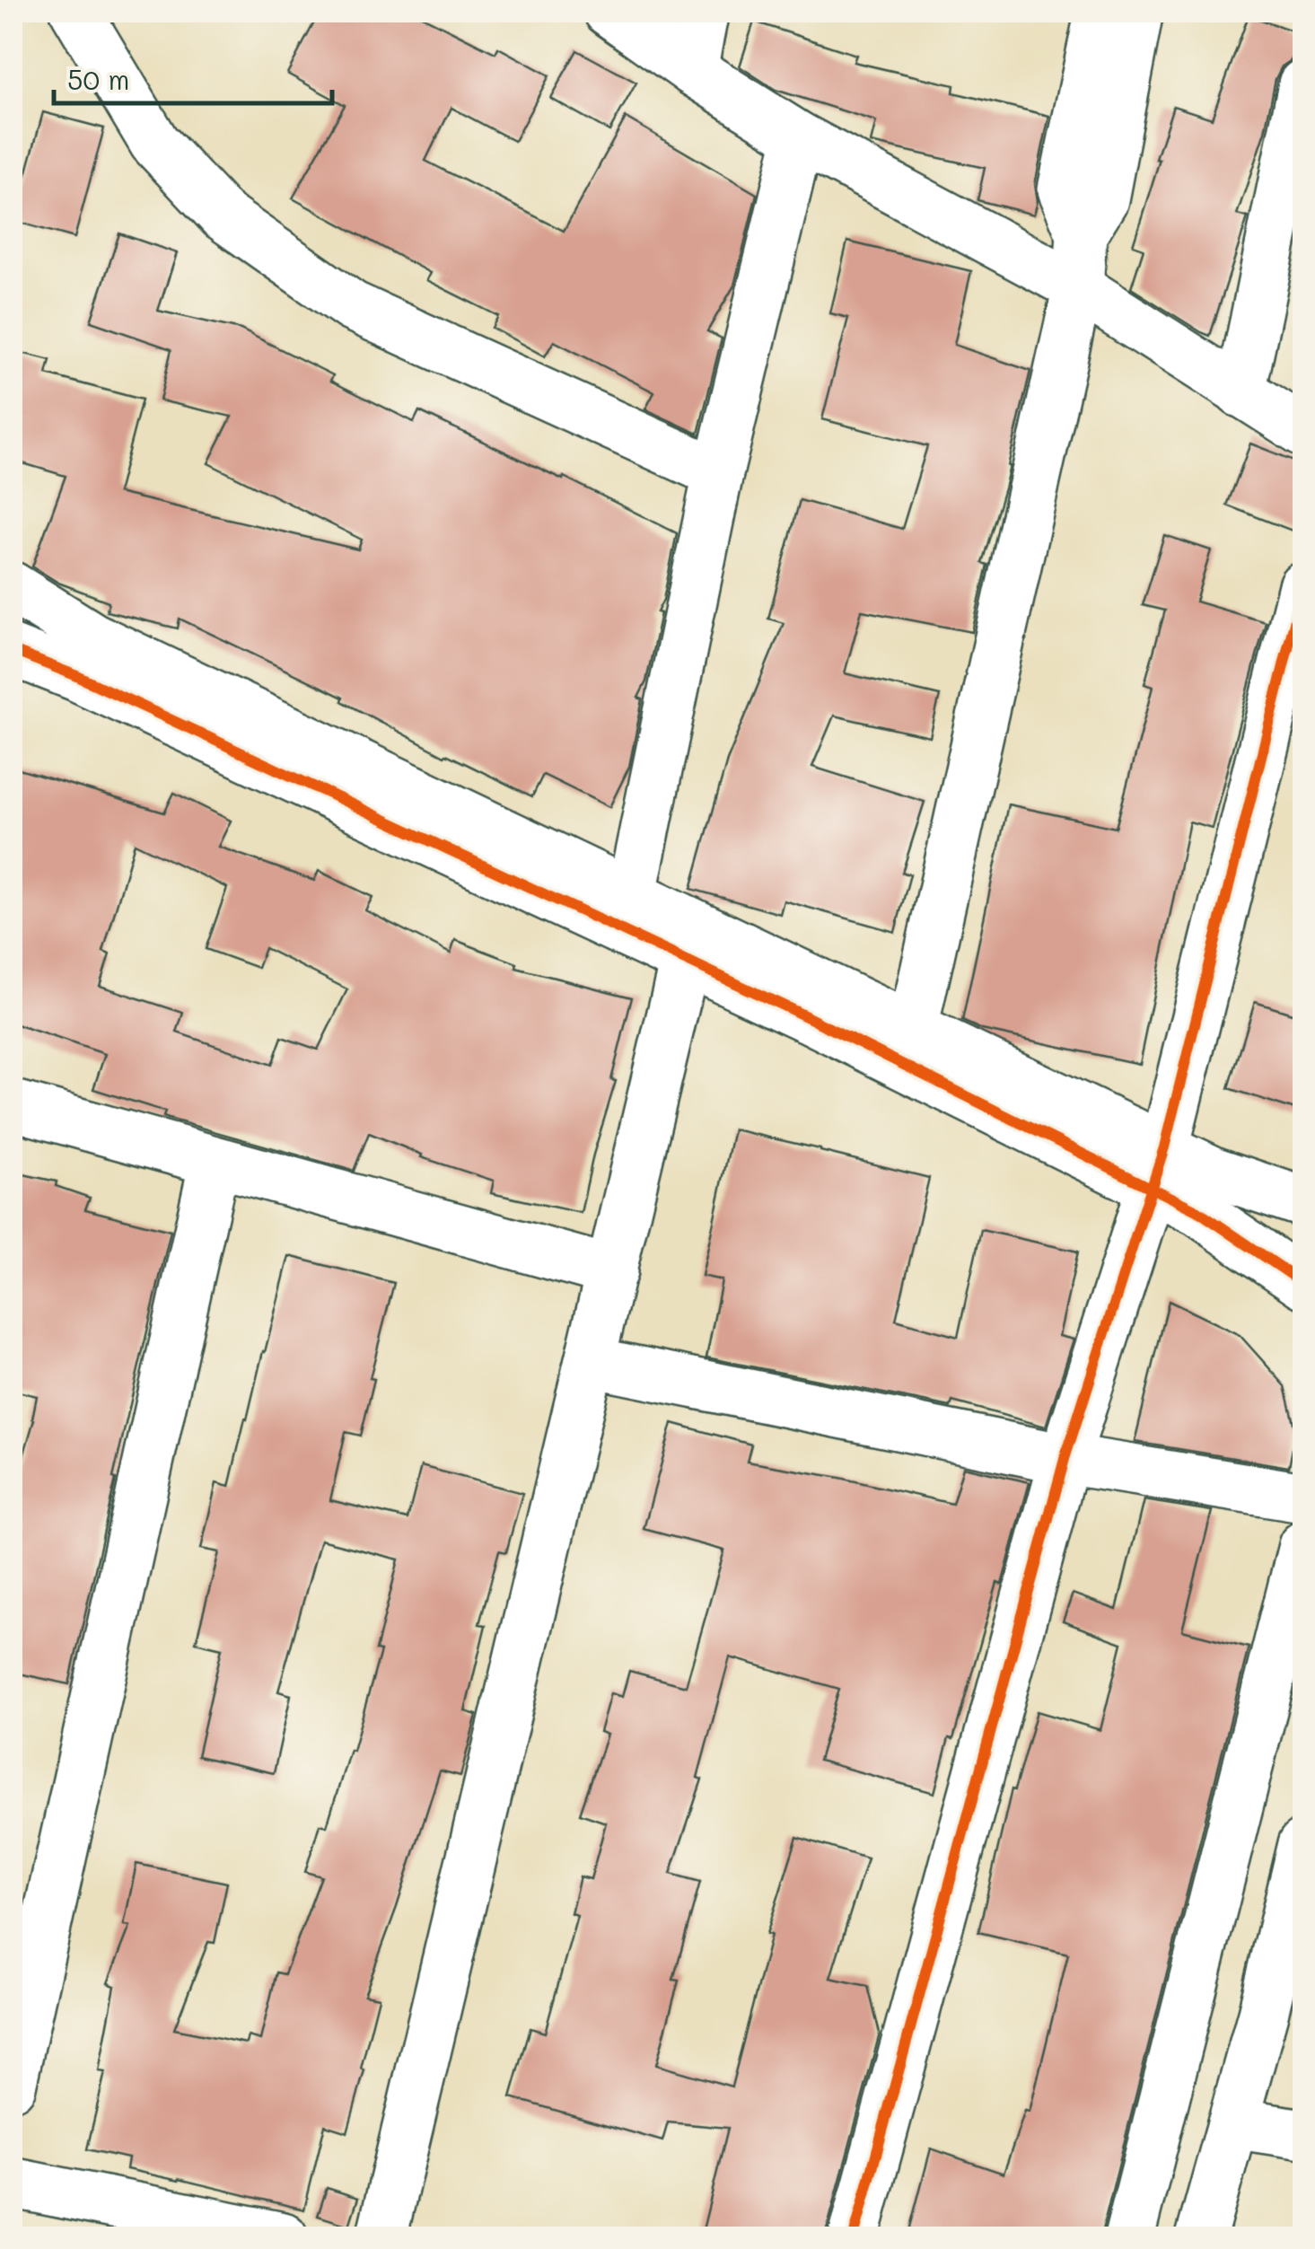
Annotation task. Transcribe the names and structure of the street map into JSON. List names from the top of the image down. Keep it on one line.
{"scale_bar":"50 m"}
